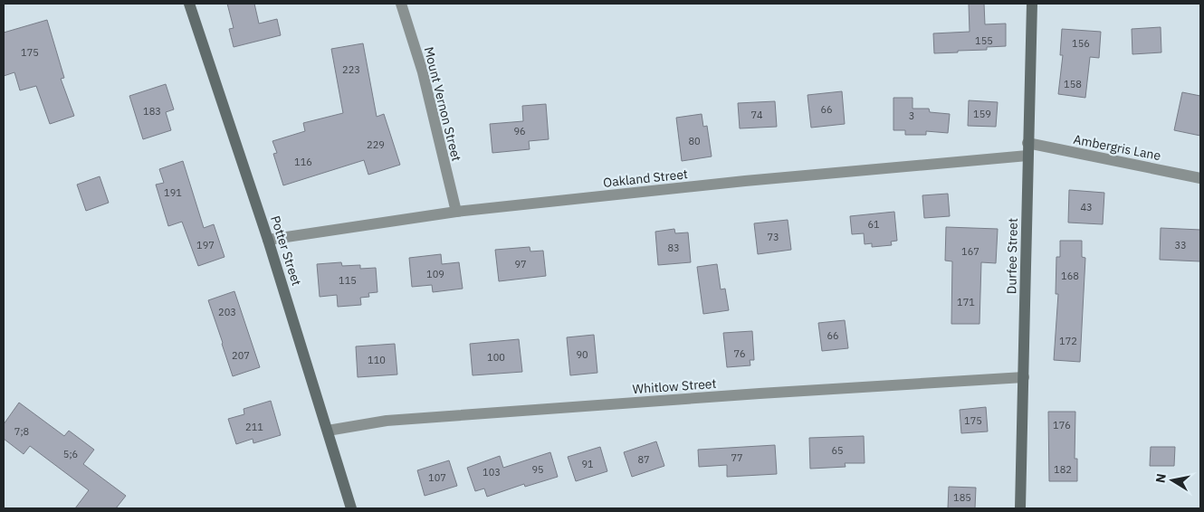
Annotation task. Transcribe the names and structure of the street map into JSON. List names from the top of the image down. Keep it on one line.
{"streets":{"main road":["Potter Street","Durfee Street"],"street":["Mount Vernon Street","Ambergris Lane","Oakland Street","Whitlow Street"]},"crossings":[["Mount Vernon Street","Oakland Street"],["Ambergris Lane","Durfee Street"],["Oakland Street","Potter Street"],["Oakland Street","Durfee Street"],["Potter Street","Whitlow Street"],["Durfee Street","Whitlow Street"]],"house_numbers":["155","156","175","223","158","66","183","159","74","3","96","80","229","116","191","43","61","73","197","33","83","167","97","109","168","115","171","203","66","172","76","90","207","100","110","175","176","211","7;8","65","5;6","77","87","91","95","182","103","107","185"],"north":"left"}
